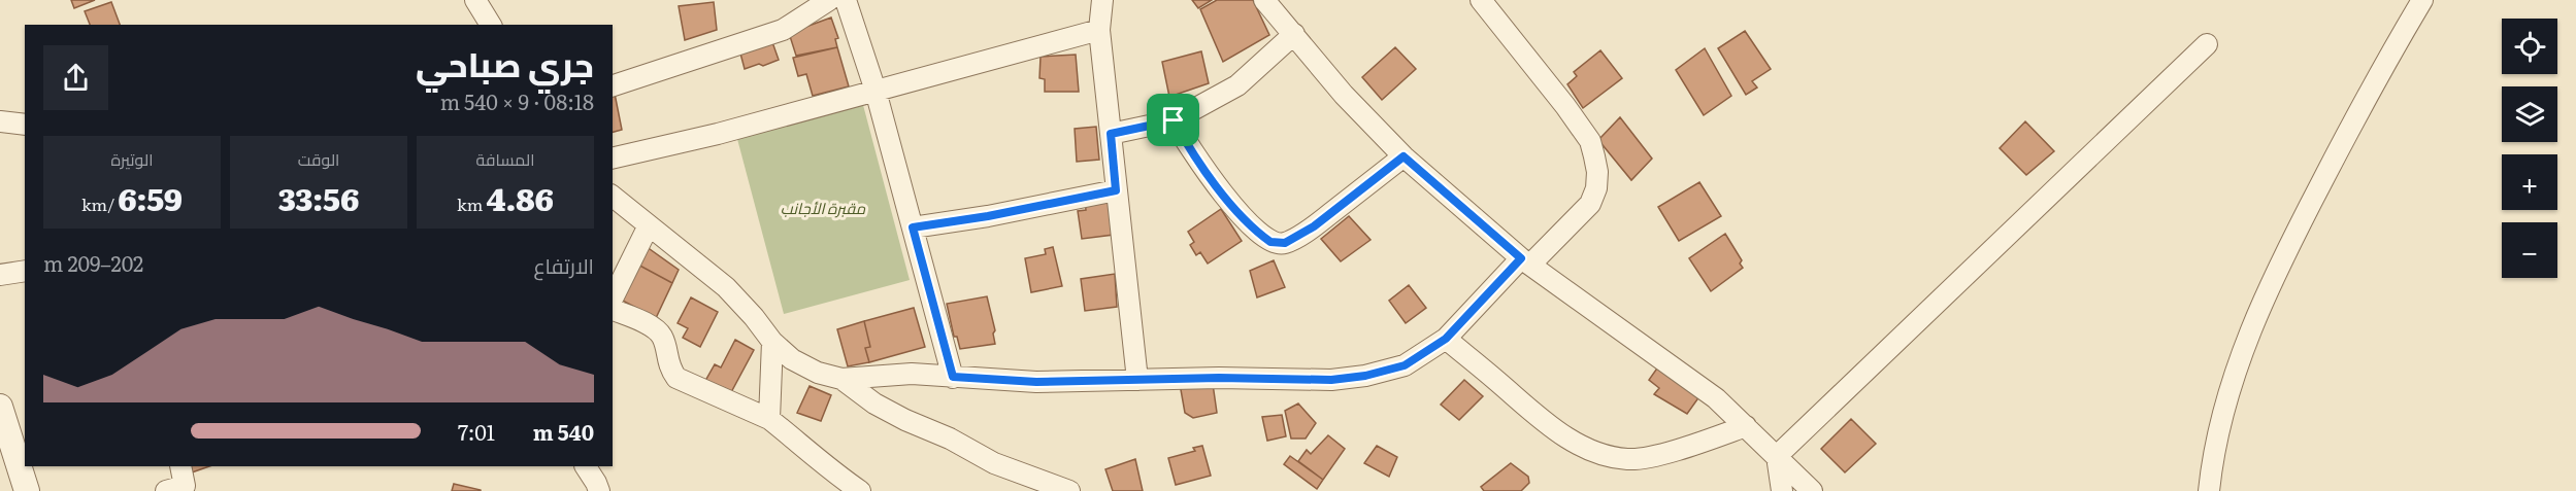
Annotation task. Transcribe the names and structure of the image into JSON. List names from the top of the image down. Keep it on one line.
{"parks":["مقبرة الأجانب"],"page":{"map_buttons":["+","−"],"heading":["جري صباحي","08:18 · 9 × 540 m"],"stats":[["المسافة","4.86 km"],["الوقت","33:56"],["الوتيرة","6:59 /km"]],"chart":["الارتفاع","202–209 m"],"list":[{"name":"540 m","note":"7:01"}]}}
